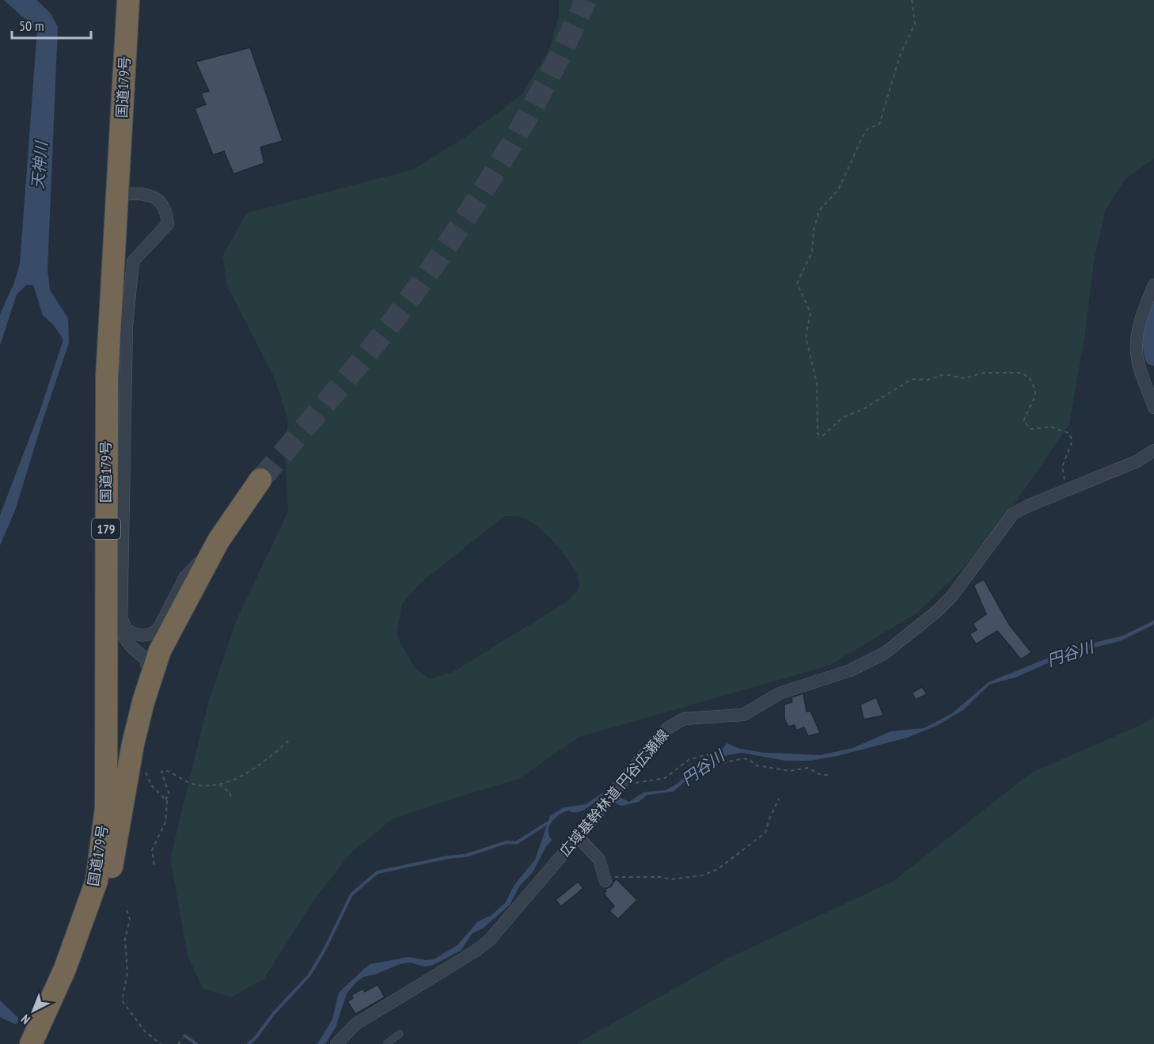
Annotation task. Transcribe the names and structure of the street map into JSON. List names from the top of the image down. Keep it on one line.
{"streets":{"highway":["国道179号","179"],"street":["広域基幹林道 円谷広瀬線"]},"water":["天神川","円谷川"],"scale_bar":"50 m","north":"bottom left"}
